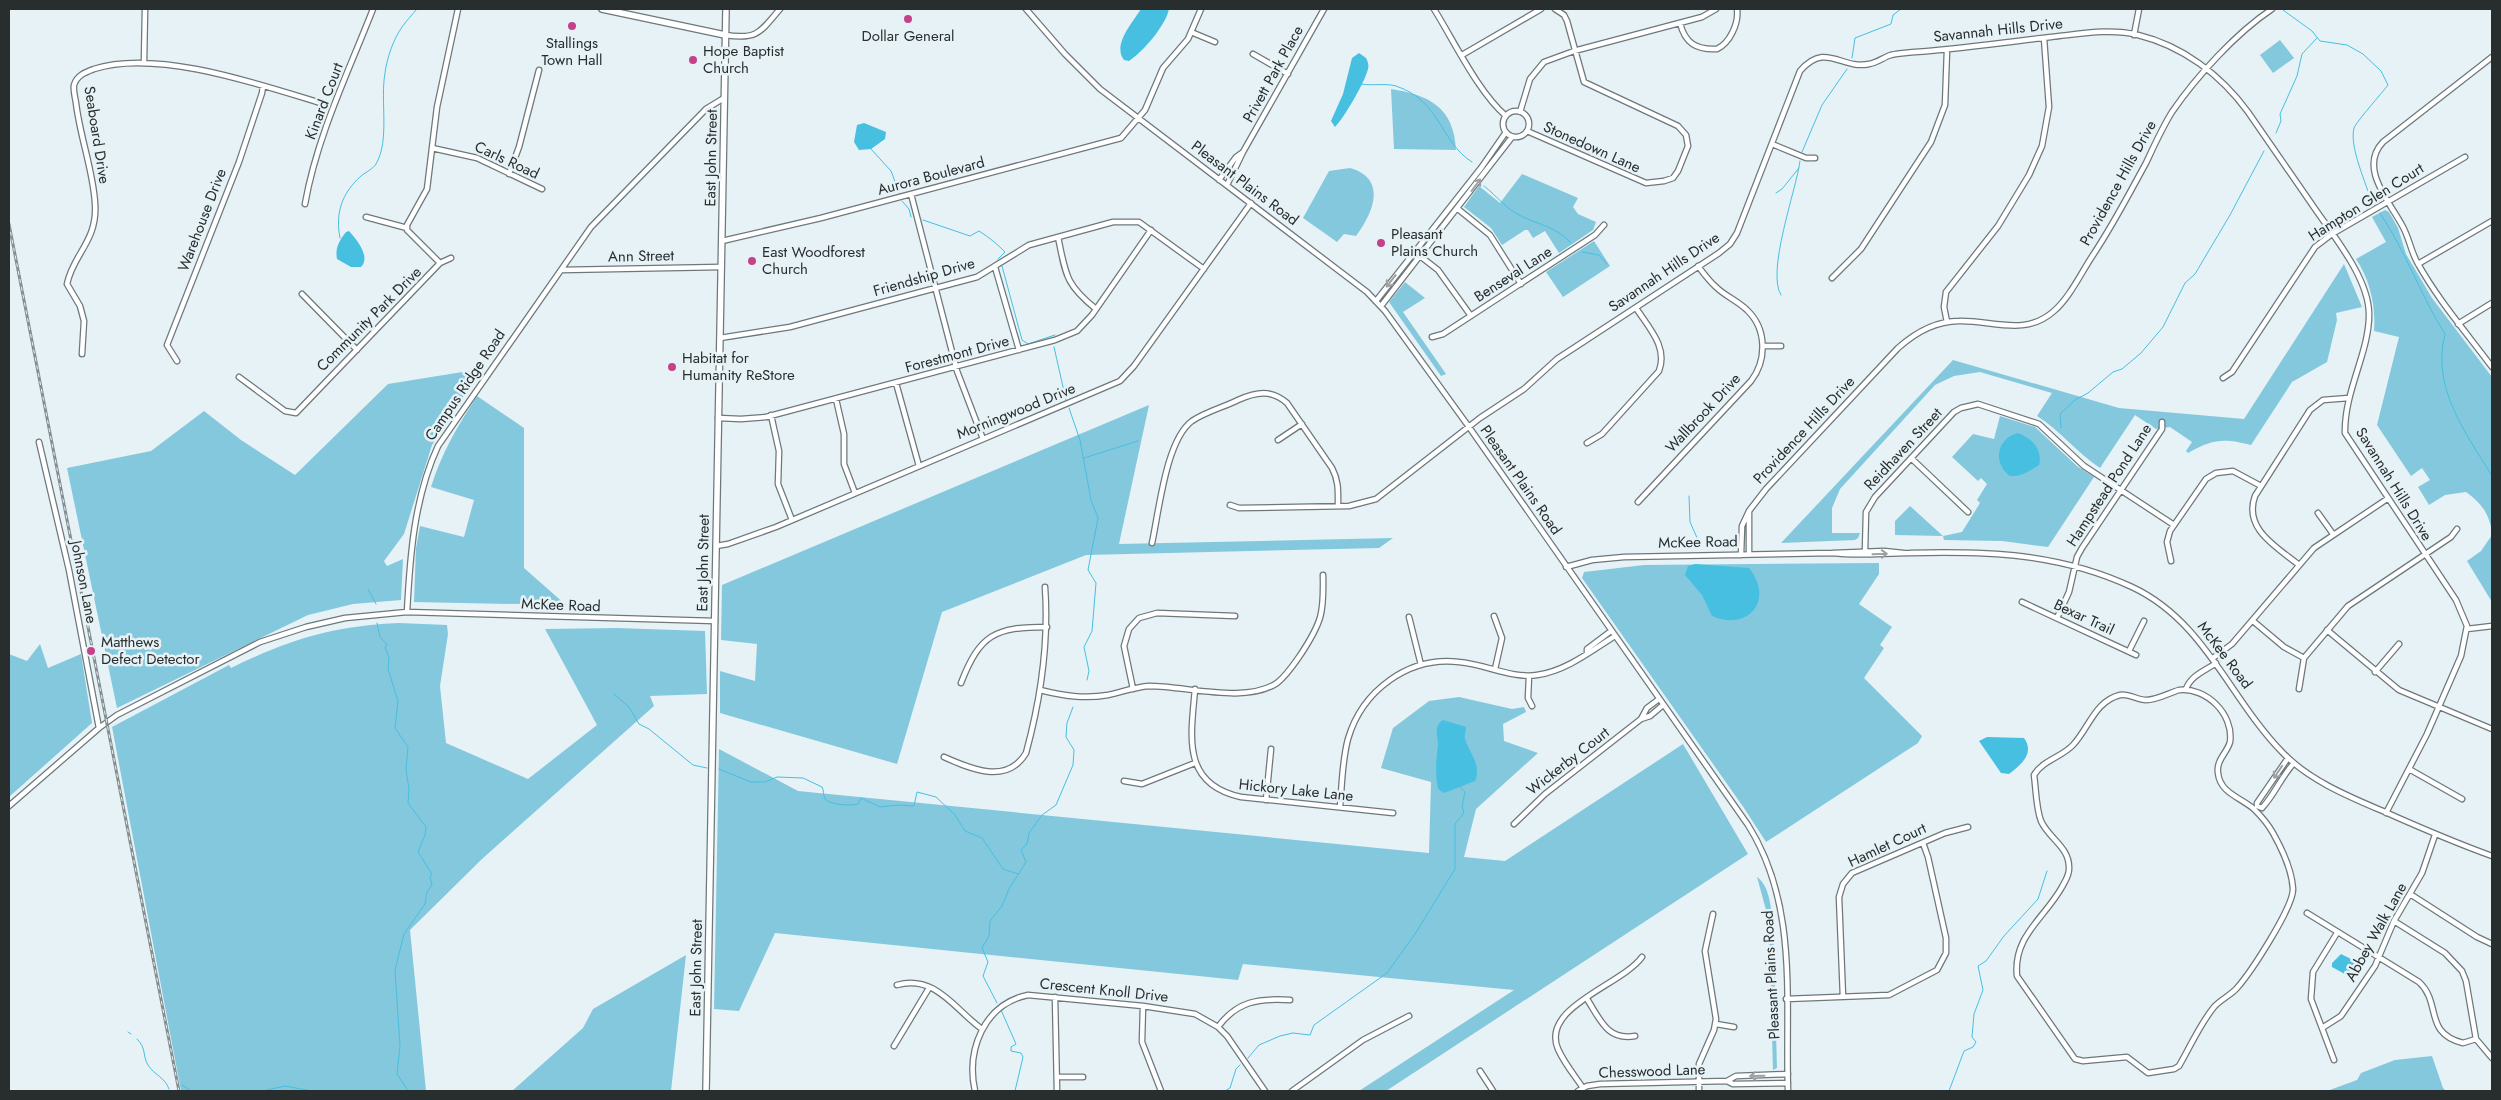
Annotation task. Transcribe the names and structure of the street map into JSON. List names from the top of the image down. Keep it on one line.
{"streets":{"main road":["East John Street"],"street":["Savannah Hills Drive","Privett Park Place","Kinard Court","Seaboard Drive","Stonedown Lane","Carls Road","Aurora Boulevard","Pleasant Plains Road","Providence Hills Drive","Hampton Glen Court","Warehouse Drive","Ann Street","Benseval Lane","Friendship Drive","Community Park Drive","Forestmont Drive","Campus Ridge Road","Morningwood Drive","Wallbrook Drive","Reidhaven Street","Hampstead Pond Lane","McKee Road","Johnson Lane","Bexar Trail","Wickerby Court","Hickory Lake Lane","Hamlet Court","Abbey Walk Lane","Crescent Knoll Drive","Chesswood Lane"]},"crossings":[["Savannah Hills Drive","Pleasant Plains Road"],["Savannah Hills Drive","Providence Hills Drive"],["Savannah Hills Drive","Hampton Glen Court"],["Savannah Hills Drive","McKee Road"],["Privett Park Place","Pleasant Plains Road"],["Seaboard Drive","Warehouse Drive"],["East John Street","Aurora Boulevard"],["East John Street","Ann Street"],["East John Street","Friendship Drive"],["East John Street","Forestmont Drive"],["East John Street","Campus Ridge Road"],["East John Street","Morningwood Drive"],["East John Street","McKee Road"],["Aurora Boulevard","Pleasant Plains Road"],["Pleasant Plains Road","Morningwood Drive"],["Pleasant Plains Road","McKee Road"],["Pleasant Plains Road","Wickerby Court"],["Pleasant Plains Road","Chesswood Lane"],["Providence Hills Drive","McKee Road"],["Ann Street","Campus Ridge Road"],["Friendship Drive","Forestmont Drive"],["Friendship Drive","Morningwood Drive"],["Campus Ridge Road","McKee Road"],["Reidhaven Street","Hampstead Pond Lane"],["Reidhaven Street","McKee Road"],["Hampstead Pond Lane","McKee Road"],["Hampstead Pond Lane","Bexar Trail"],["McKee Road","Abbey Walk Lane"]],"places":["Dollar General","Stallings Town Hall","Hope Baptist Church","Pleasant Plains Church","East Woodforest Church","Habitat for Humanity ReStore","Matthews Defect Detector"]}
